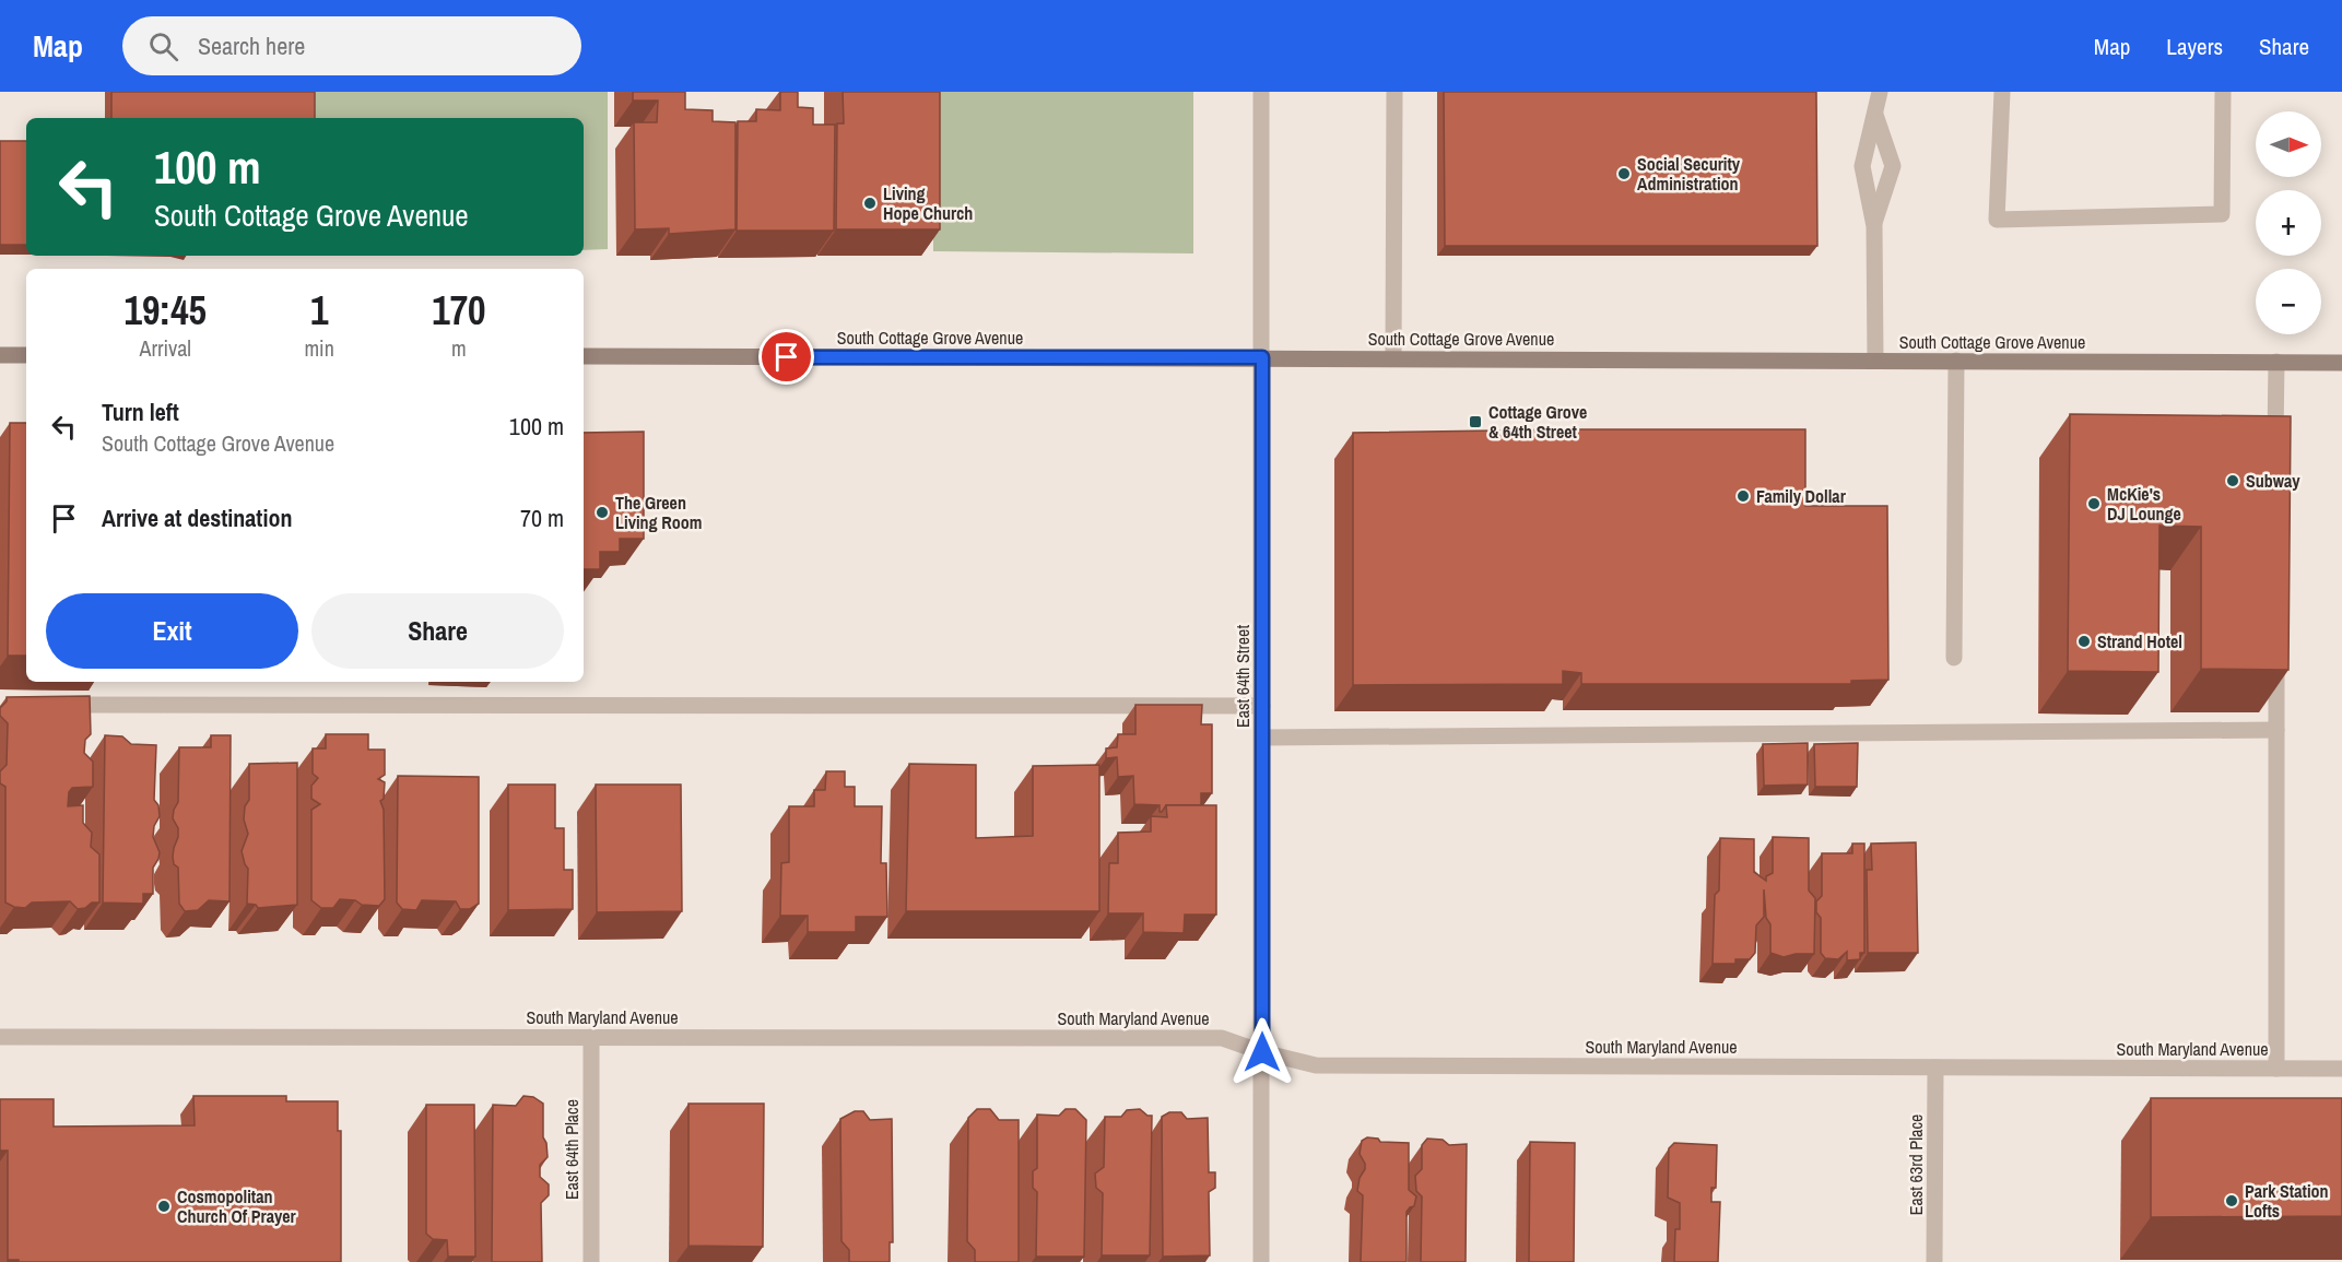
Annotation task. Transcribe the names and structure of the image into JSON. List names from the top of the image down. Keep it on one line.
{"streets":{"main road":["South Cottage Grove Avenue"],"street":["East 64th Street","South Maryland Avenue","East 64th Place","East 63rd Place"]},"crossings":[["South Cottage Grove Avenue","East 64th Street"],["East 64th Street","South Maryland Avenue"],["South Maryland Avenue","East 64th Place"],["South Maryland Avenue","East 63rd Place"]],"places":{"other":["Social Security Administration","Living Hope Church","Subway","Family Dollar","McKie's DJ Lounge","The Green Living Room","Strand Hotel","Park Station Lofts","Cosmopolitan Church Of Prayer"],"transit":["Cottage Grove & 64th Street"]},"north":"right","page":{"header":"Map","search":"Search here","nav":["Map","Layers","Share"],"map_buttons":["+","−"],"turn":["100 m","South Cottage Grove Avenue"],"eta":["19:45","Arrival","1","min","170","m"],"list":[{"name":"Turn left","note":"South Cottage Grove Avenue","value":"100 m"},{"name":"Arrive at destination","value":"70 m"}],"buttons":["Exit","Share"]}}
